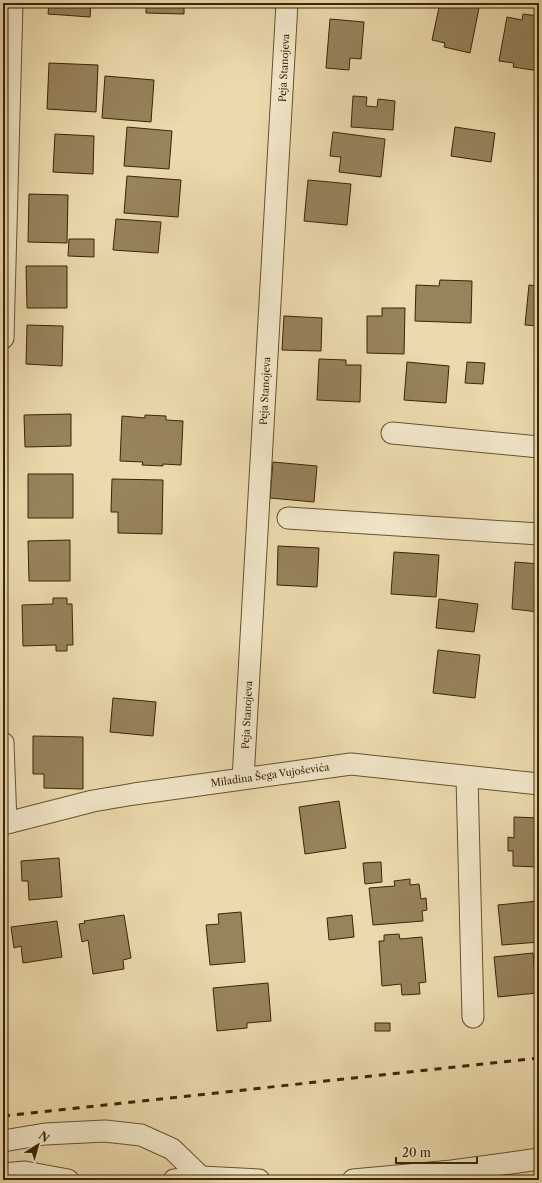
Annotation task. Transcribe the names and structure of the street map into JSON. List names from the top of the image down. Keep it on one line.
{"streets":{"street":["Peja Stanojeva","Miladina Šega Vujoševića"]},"crossings":[["Peja Stanojeva","Miladina Šega Vujoševića"]],"scale_bar":"20 m","north":"top right"}
